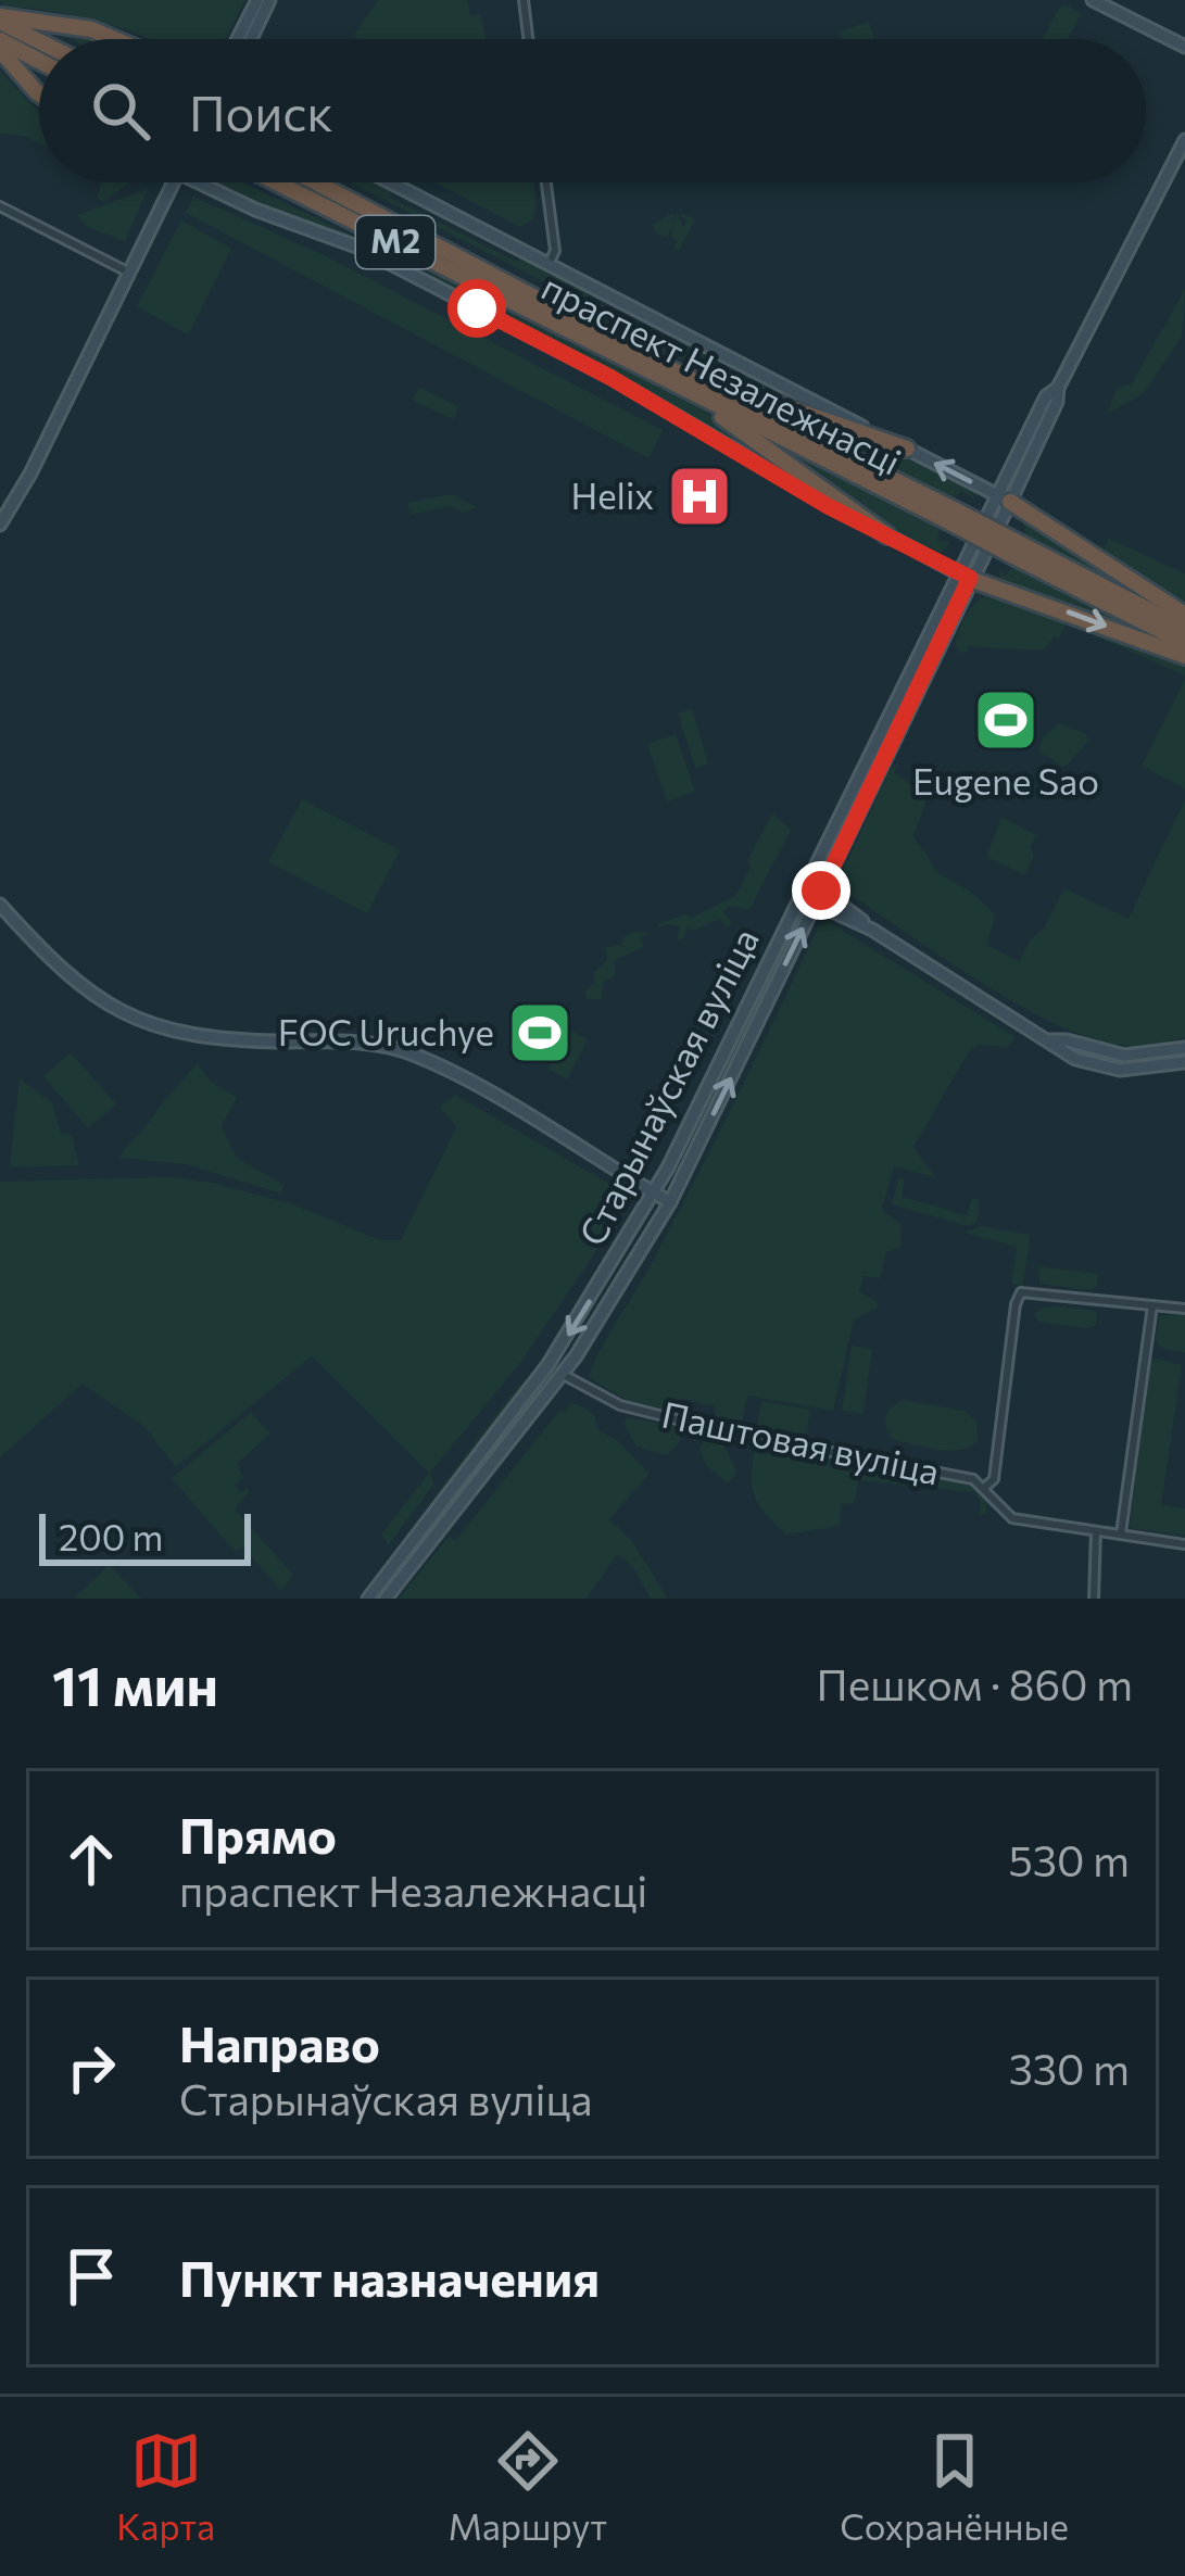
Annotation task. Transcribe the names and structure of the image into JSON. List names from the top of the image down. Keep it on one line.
{"streets":{"highway":["М2","праспект Незалежнасці"],"main road":["Старынаўская вуліца"],"street":["Паштовая вуліца"]},"crossings":[["праспект Незалежнасці","Старынаўская вуліца"],["Старынаўская вуліца","Паштовая вуліца"]],"places":{"hospital":["Helix"],"sports":["Eugene Sao","FOC Uruchye"]},"scale_bar":"200 m","page":{"search":"Поиск","scale":"200 m","heading":["11 мин","Пешком · 860 m"],"list":[["Прямо","праспект Незалежнасці","530 m"],["Направо","Старынаўская вуліца","330 m"],"Пункт назначения"],"nav":["Карта","Маршрут","Сохранённые"]}}
